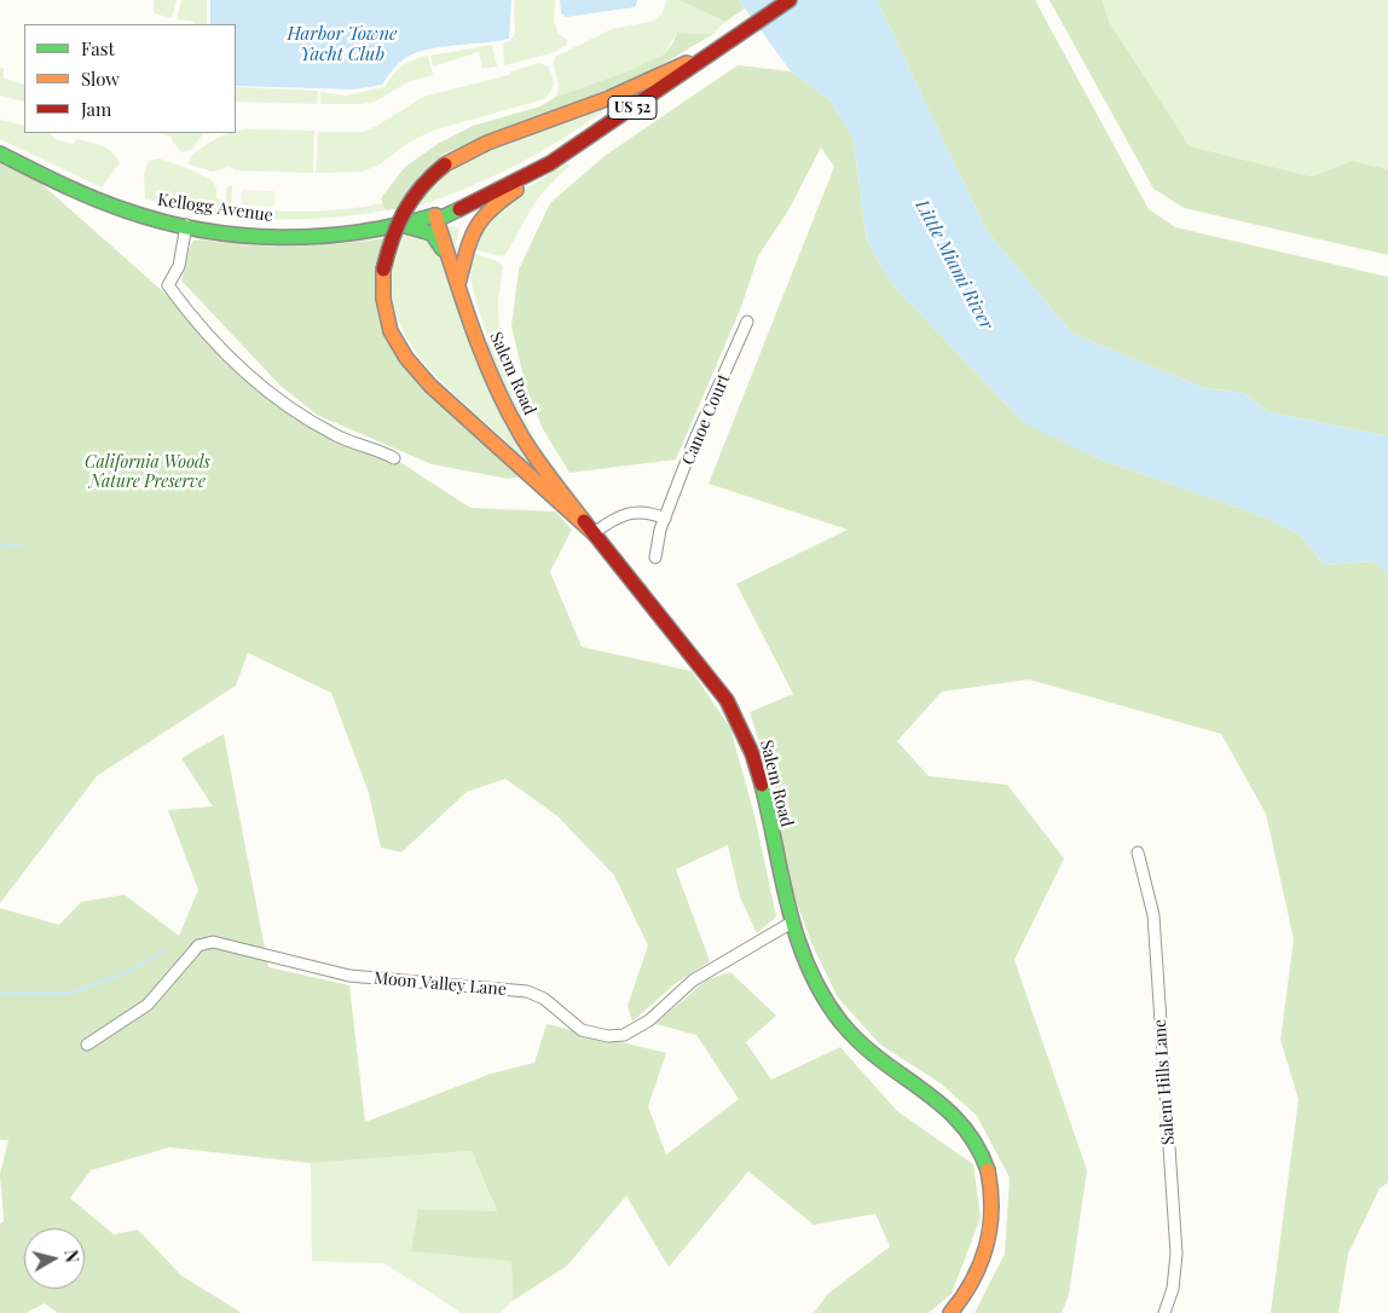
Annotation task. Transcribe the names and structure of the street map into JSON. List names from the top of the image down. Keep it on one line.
{"streets":{"main road":["US 52","Kellogg Avenue","Salem Road"],"street":["Canoe Court","Moon Valley Lane","Salem Hills Lane"]},"crossings":[["Kellogg Avenue","Salem Road"],["Salem Road","Moon Valley Lane"]],"water":["Harbor Towne Yacht Club","Little Miami River"],"parks":["California Woods Nature Preserve"],"legend":["Fast","Slow","Jam"],"north":"right"}
